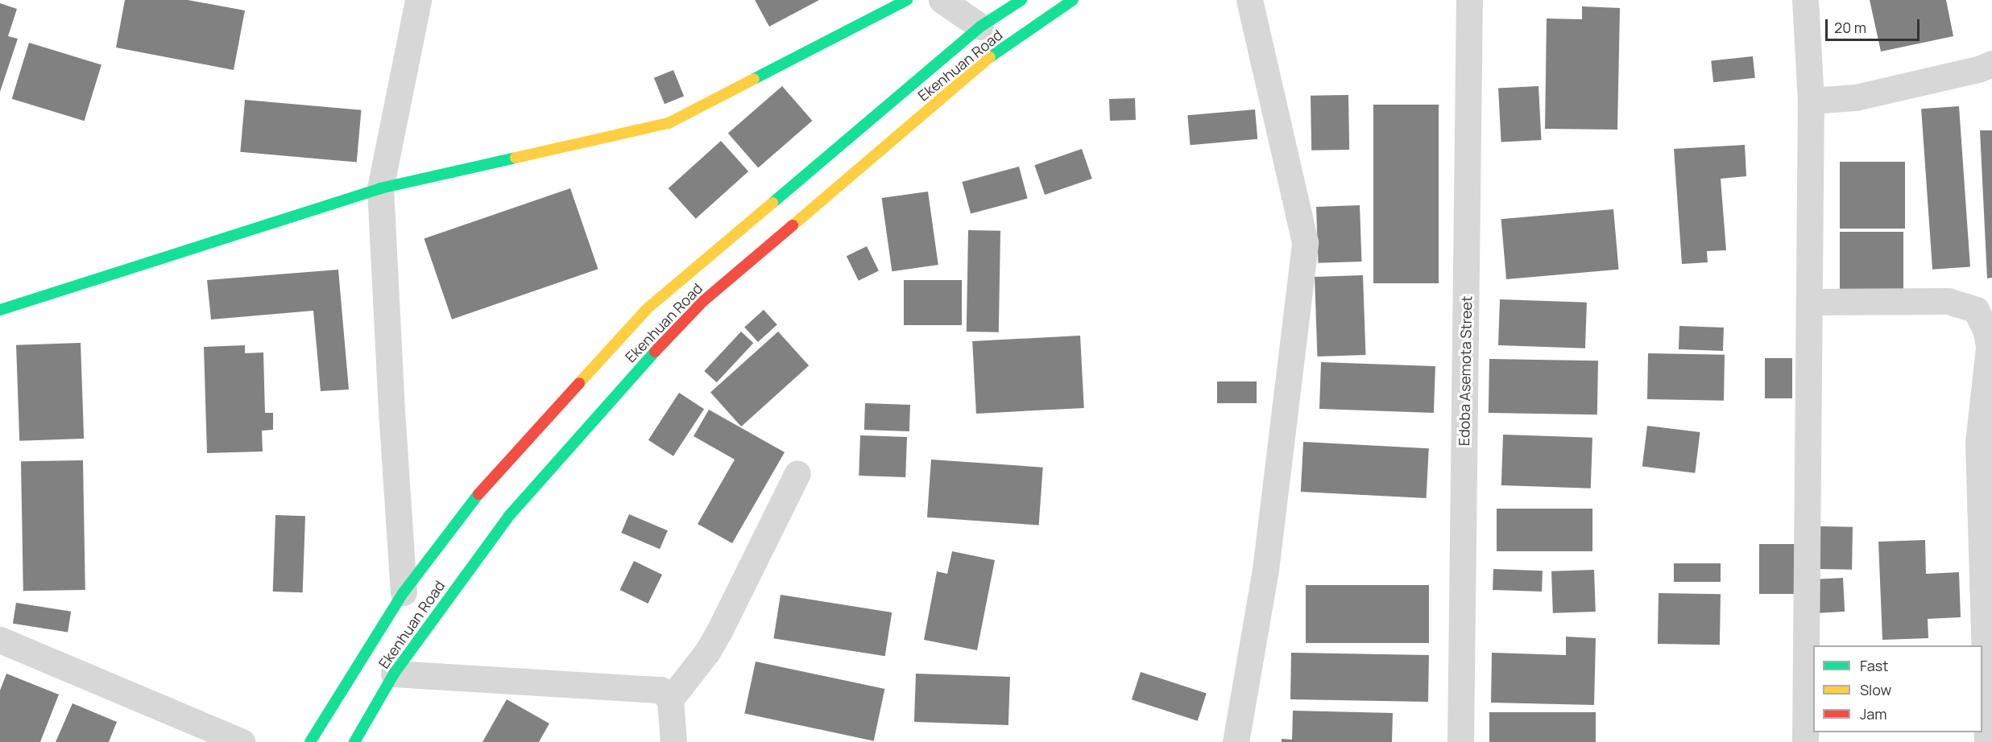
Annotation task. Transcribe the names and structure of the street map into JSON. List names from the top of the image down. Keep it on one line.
{"streets":{"main road":["Ekenhuan Road"],"street":["Edoba Asemota Street"]},"legend":["Fast","Slow","Jam"],"scale_bar":"20 m"}
